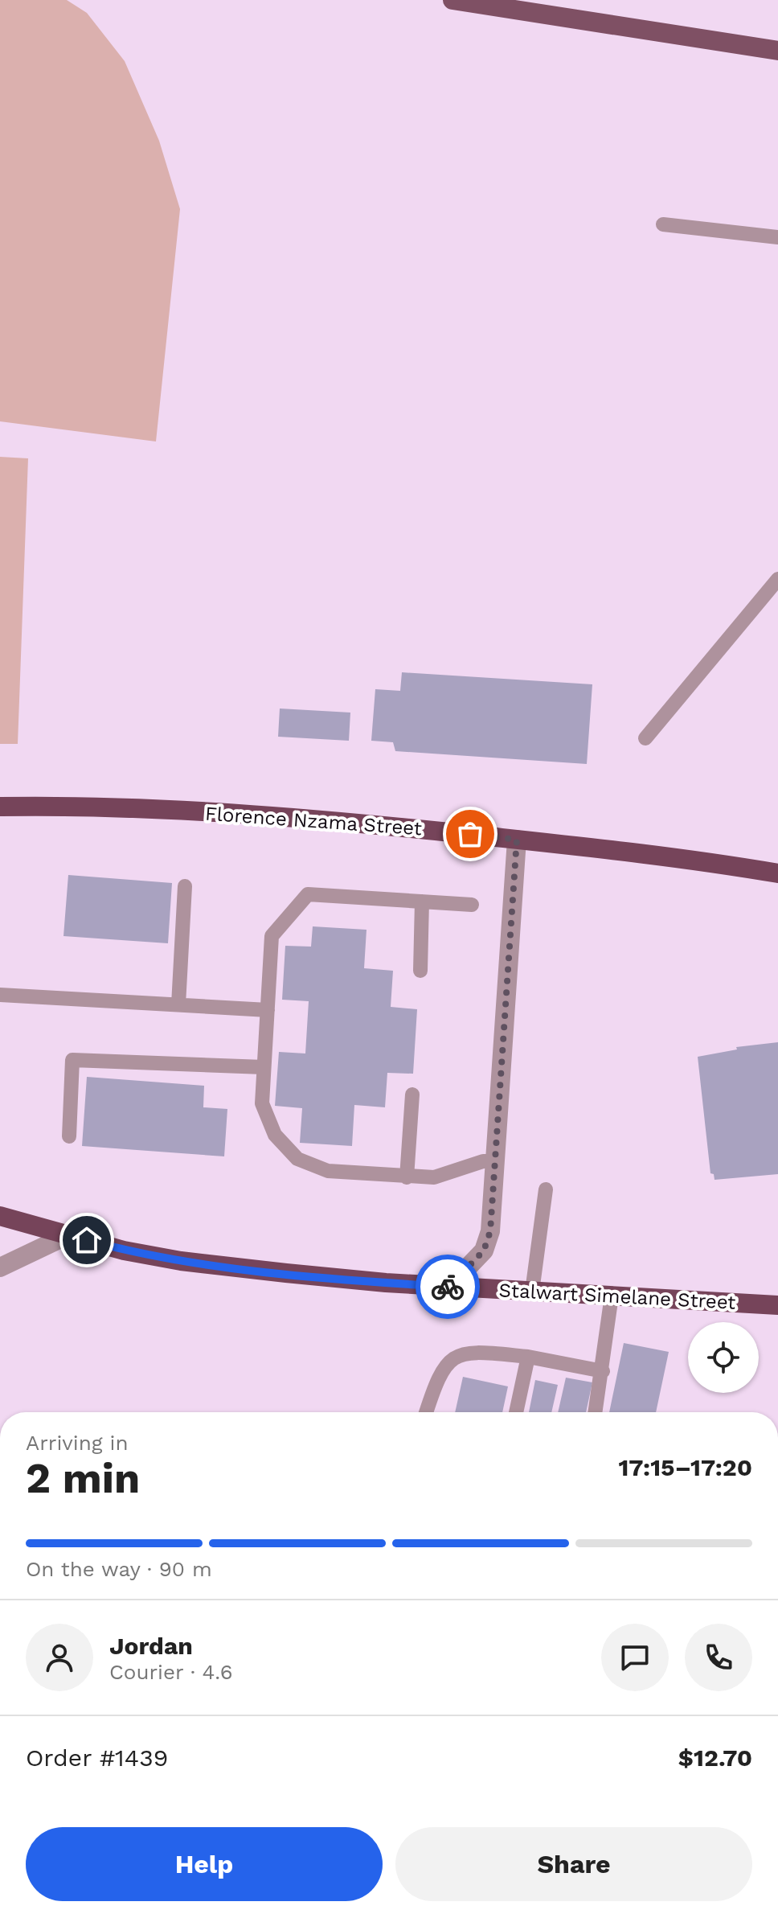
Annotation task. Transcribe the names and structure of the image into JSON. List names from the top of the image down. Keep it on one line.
{"streets":{"highway":["Florence Nzama Street","Stalwart Simelane Street"]},"page":{"heading":["2 min","Arriving in","17:15–17:20"],"panel":["Jordan","Courier · 4.6","Order #1439","$12.70"],"bar":"On the way · 90 m","buttons":["Help","Share"]}}
